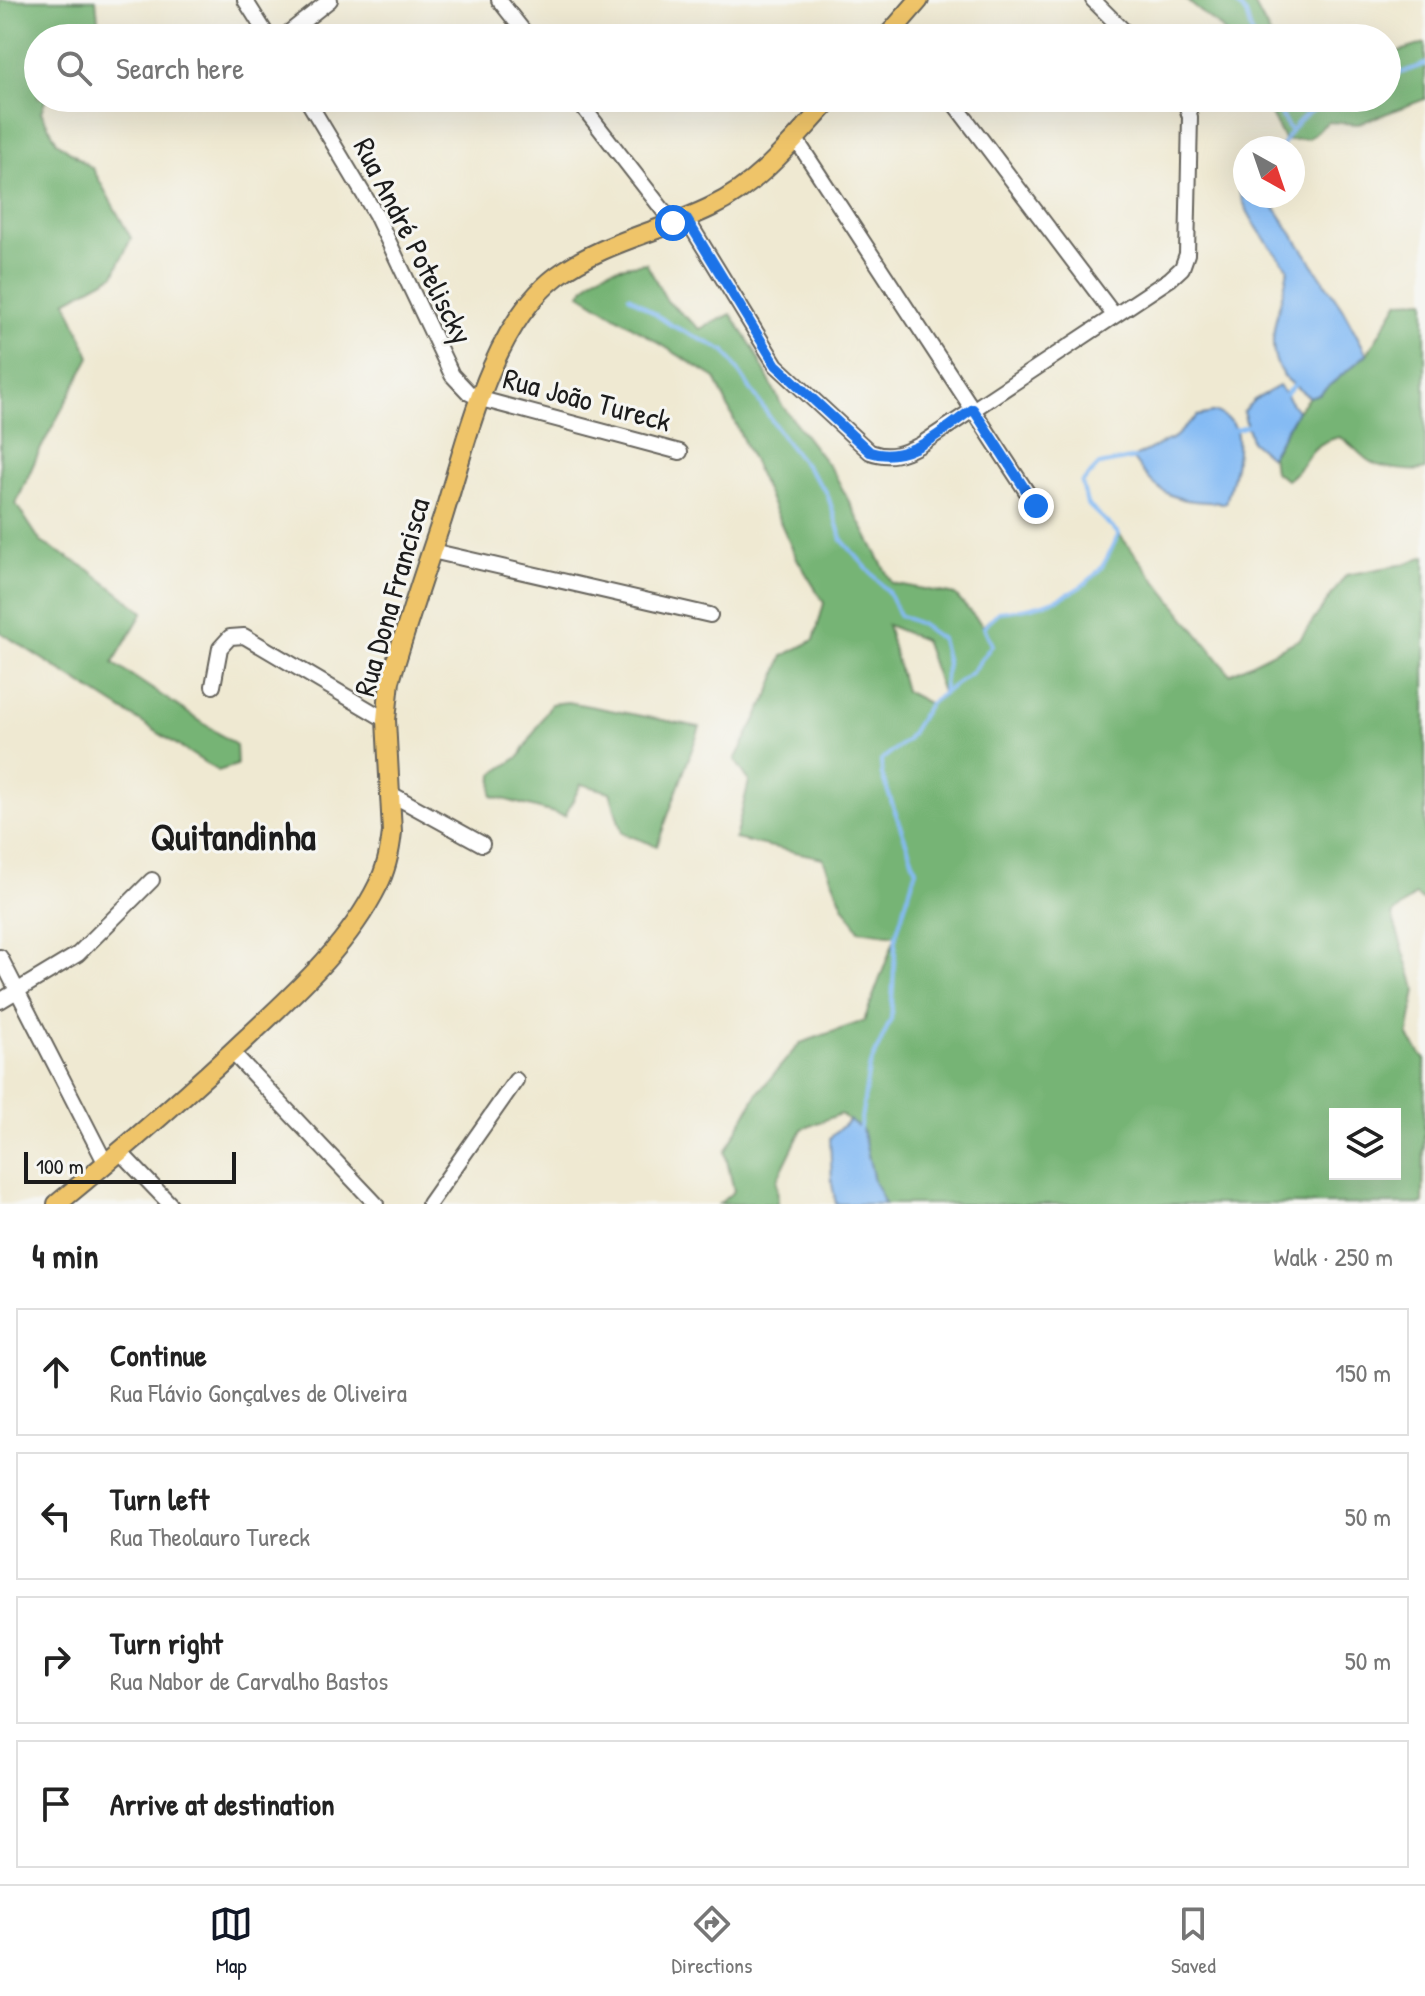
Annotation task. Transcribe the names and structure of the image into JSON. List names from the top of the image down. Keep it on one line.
{"streets":{"main road":["Rua Dona Francisca"],"street":["Rua André Poteliscky","Rua João Tureck"]},"crossings":[["Rua André Poteliscky","Rua João Tureck"],["Rua André Poteliscky","Rua Dona Francisca"],["Rua João Tureck","Rua Dona Francisca"]],"districts":["Quitandinha"],"scale_bar":"100 m","north":"bottom right","page":{"search":"Search here","scale":"100 m","heading":["4 min","Walk · 250 m"],"list":[["Continue","Rua Flávio Gonçalves de Oliveira","150 m"],["Turn left","Rua Theolauro Tureck","50 m"],["Turn right","Rua Nabor de Carvalho Bastos","50 m"],"Arrive at destination"],"nav":["Map","Directions","Saved"]}}
